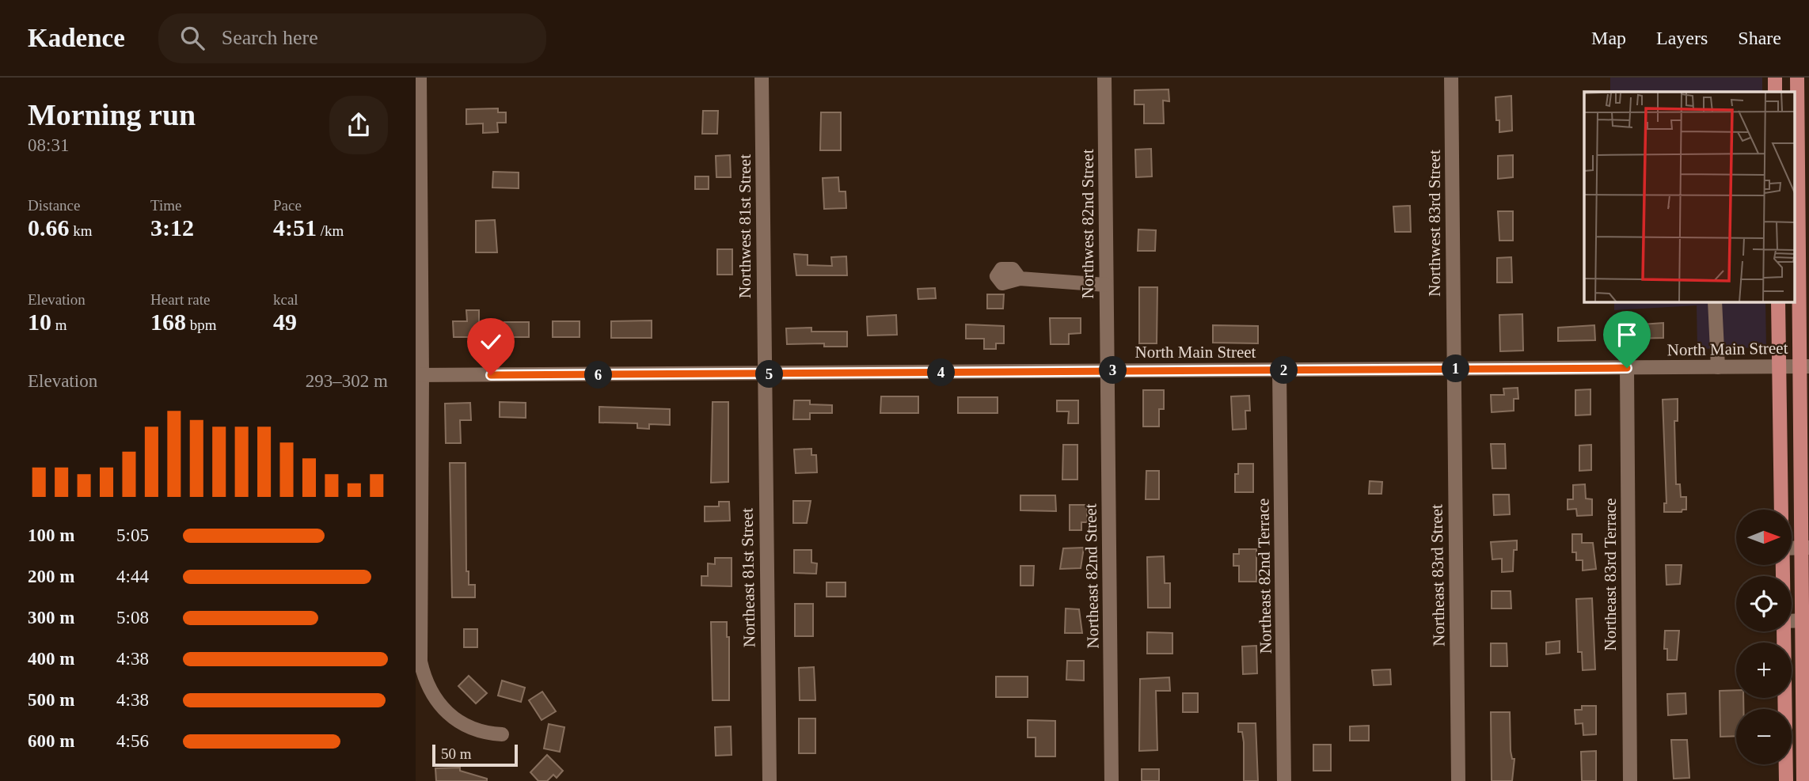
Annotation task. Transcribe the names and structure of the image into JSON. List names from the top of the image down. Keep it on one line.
{"streets":{"street":["Northwest 83rd Street","Northwest 82nd Street","Northwest 81st Street","North Main Street","Northeast 83rd Terrace","Northeast 83rd Street","Northeast 82nd Street","Northeast 82nd Terrace","Northeast 81st Street"]},"crossings":[["Northwest 83rd Street","North Main Street"],["Northwest 83rd Street","Northeast 83rd Street"],["Northwest 82nd Street","North Main Street"],["Northwest 82nd Street","Northeast 82nd Street"],["Northwest 81st Street","North Main Street"],["Northwest 81st Street","Northeast 81st Street"],["North Main Street","Northeast 83rd Terrace"],["North Main Street","Northeast 83rd Street"],["North Main Street","Northeast 82nd Street"],["North Main Street","Northeast 82nd Terrace"],["North Main Street","Northeast 81st Street"]],"scale_bar":"50 m","north":"right","page":{"header":"Kadence","search":"Search here","nav":["Map","Layers","Share"],"heading":["Morning run","08:31"],"stats":[["Distance","0.66 km"],["Time","3:12"],["Pace","4:51 /km"],["Elevation","10 m"],["Heart rate","168 bpm"],["kcal","49"]],"pins":["1","2","3","4","5","6"],"chart":["Elevation","293–302 m"],"map_buttons":["+","−"],"list":[{"name":"100 m","note":"5:05"},{"name":"200 m","note":"4:44"},{"name":"300 m","note":"5:08"},{"name":"400 m","note":"4:38"},{"name":"500 m","note":"4:38"},{"name":"600 m","note":"4:56"}],"scale":"50 m"}}
